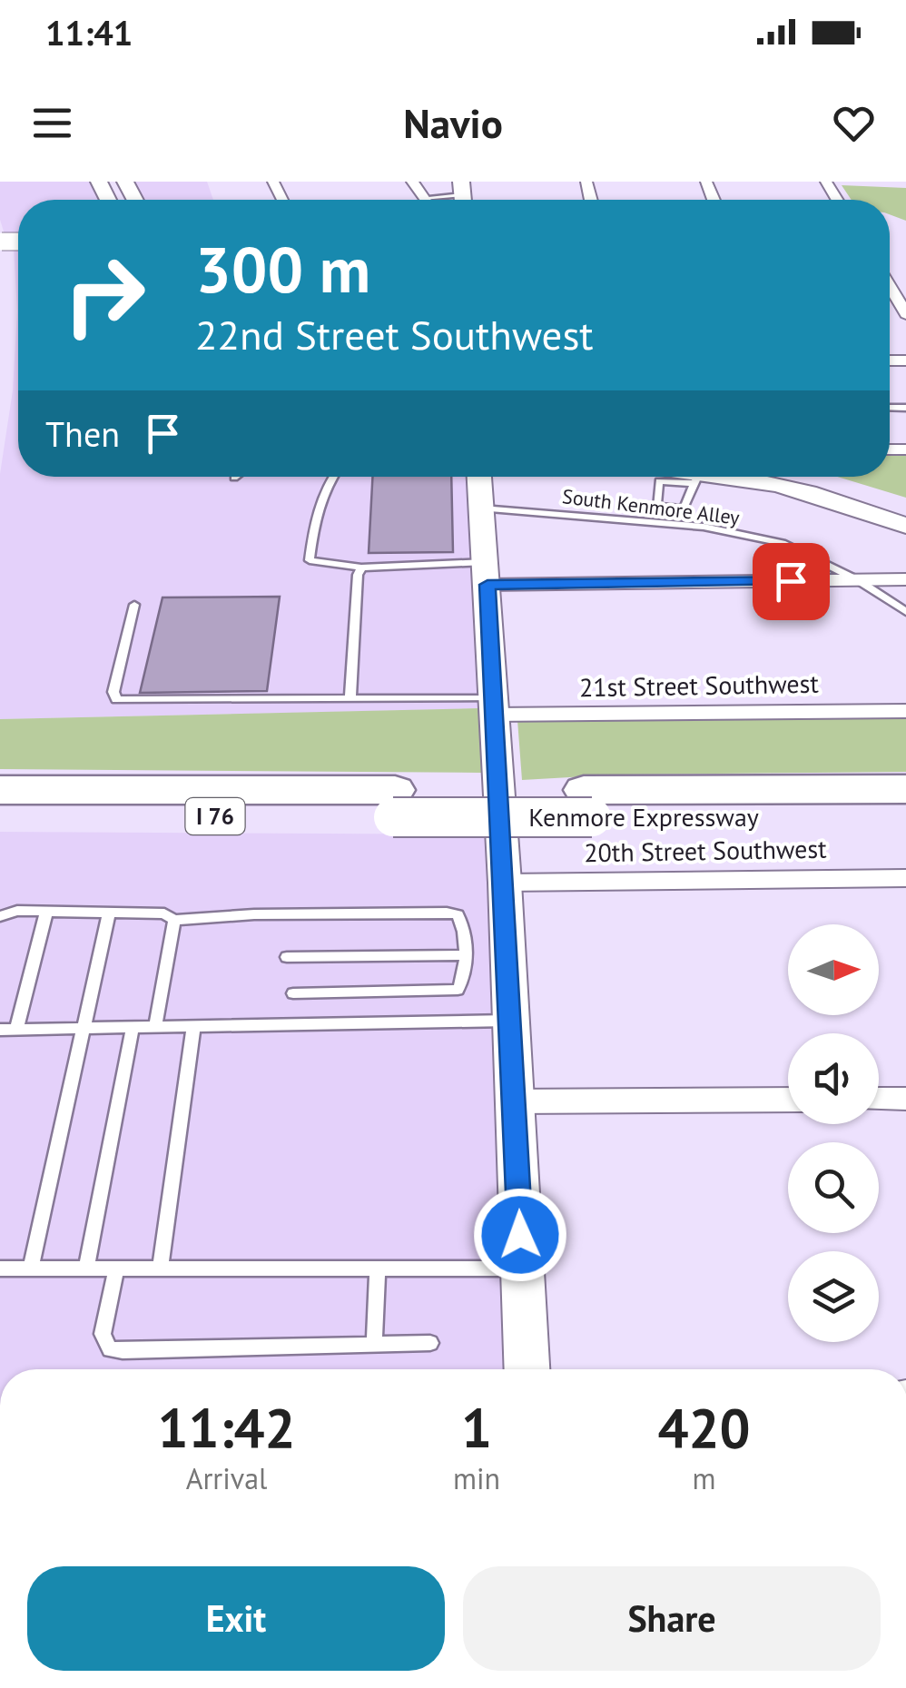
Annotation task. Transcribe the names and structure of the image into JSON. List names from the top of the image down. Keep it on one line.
{"streets":{"highway":["I 76","Kenmore Expressway"],"street":["21st Street Southwest","20th Street Southwest"],"lane":["South Kenmore Alley"]},"north":"right","page":{"status":"11:41","header":"Navio","turn":["300 m","22nd Street Southwest"],"then":"Then","eta":["11:42","Arrival","1","min","420","m"],"buttons":["Exit","Share"]}}
